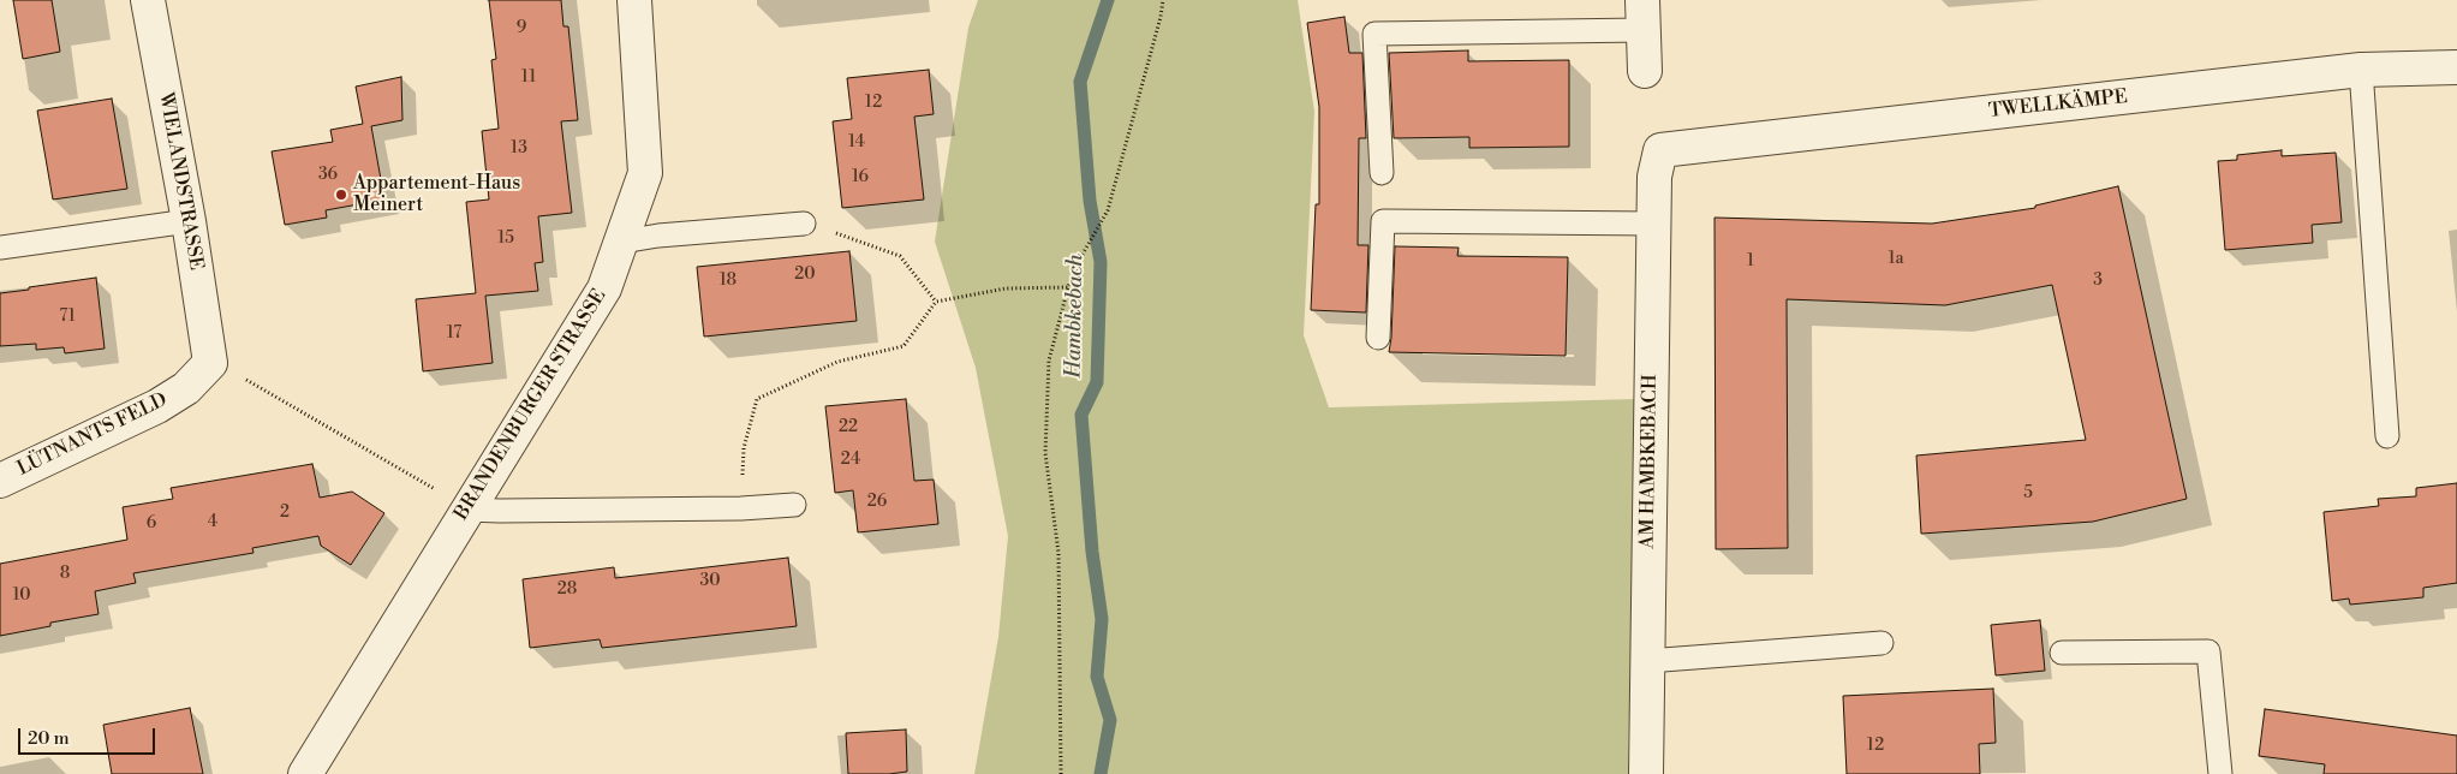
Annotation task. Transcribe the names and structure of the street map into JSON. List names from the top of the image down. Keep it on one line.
{"streets":{"street":["TWELLKÄMPE","WIELANDSTRASSE","BRANDENBURGER STRASSE","LÜTNANTS FELD","AM HAMBKEBACH"]},"crossings":[["TWELLKÄMPE","AM HAMBKEBACH"],["WIELANDSTRASSE","LÜTNANTS FELD"]],"water":["Hambkebach"],"places":["Appartement-Haus Meinert"],"house_numbers":["9","11","12","14","13","36","16","15","1a","1","20","18","3","71","17","22","24","5","26","2","4","6","8","30","28","10","12"],"scale_bar":"20 m"}
